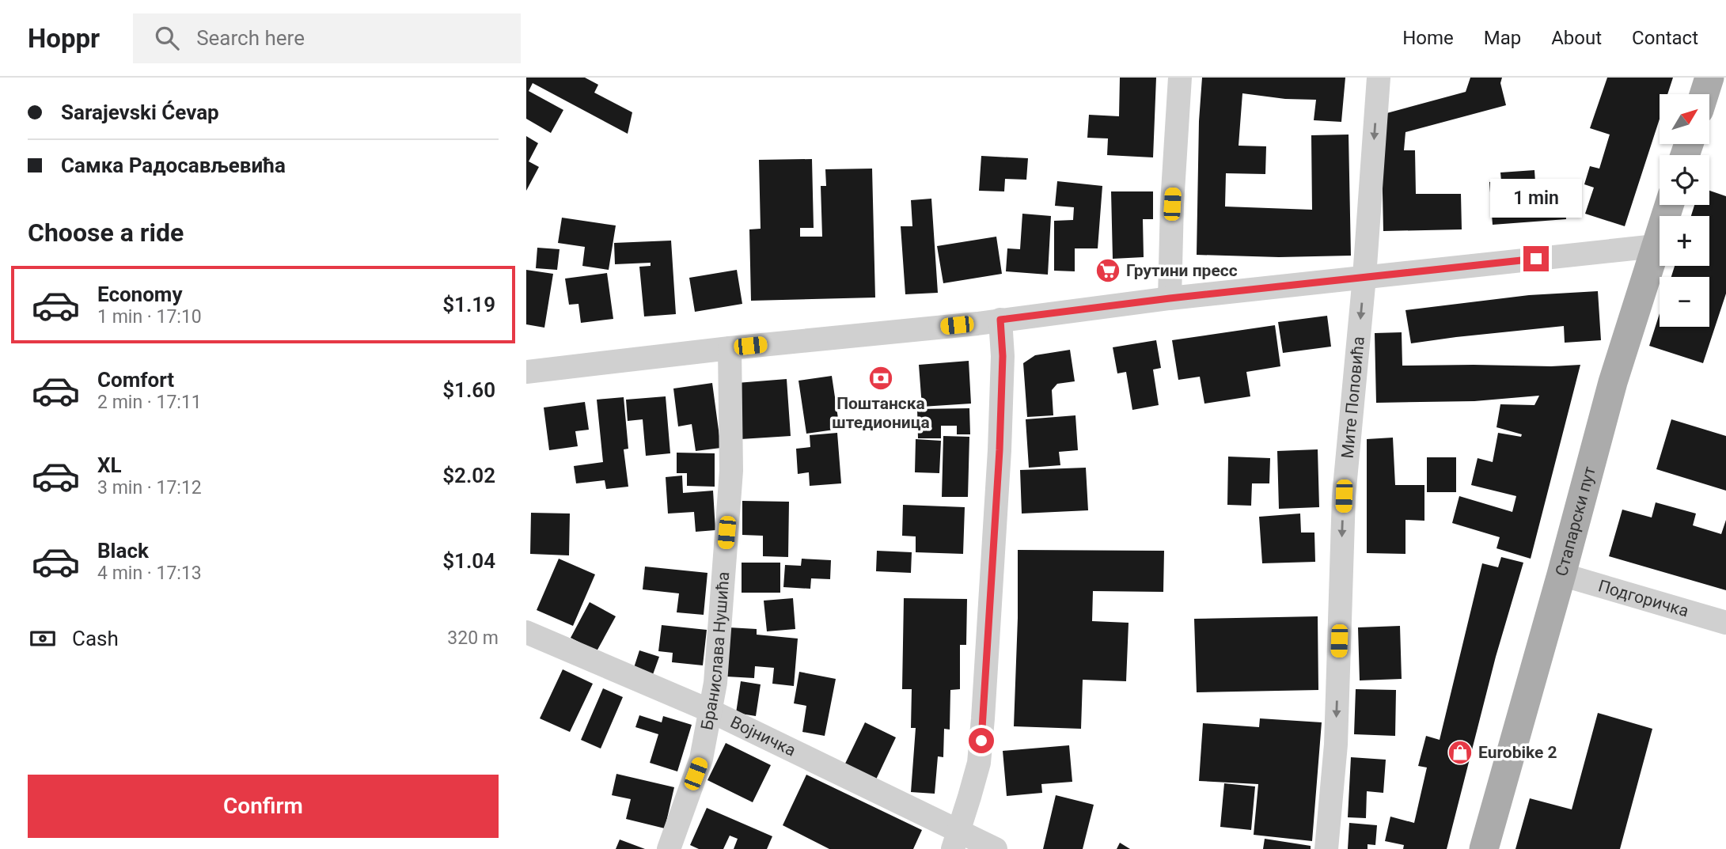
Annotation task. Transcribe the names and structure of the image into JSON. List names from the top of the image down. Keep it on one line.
{"streets":{"main road":["Стапарски пут"],"street":["Мите Поповића","Подгоричка","Бранислава Нушића","Војничка"]},"crossings":[["Стапарски пут","Подгоричка"],["Бранислава Нушића","Војничка"]],"one_way":["Мите Поповића"],"places":{"supermarket":["Грутини пресс"],"bank":["Поштанска штедионица"],"shop":["Eurobike 2"]},"north":"top right","page":{"header":"Hoppr","search":"Search here","nav":["Home","Map","About","Contact"],"banner":["Sarajevski Ćevap","Самка Радосављевића"],"map_buttons":["+","−"],"bubble":"1 min","heading":"Choose a ride","list":[{"name":"Economy","note":"1 min · 17:10","value":"$1.19"},{"name":"Comfort","note":"2 min · 17:11","value":"$1.60"},{"name":"XL","note":"3 min · 17:12","value":"$2.02"},{"name":"Black","note":"4 min · 17:13","value":"$1.04"}],"pay":["Cash","320 m"],"buttons":"Confirm"}}
